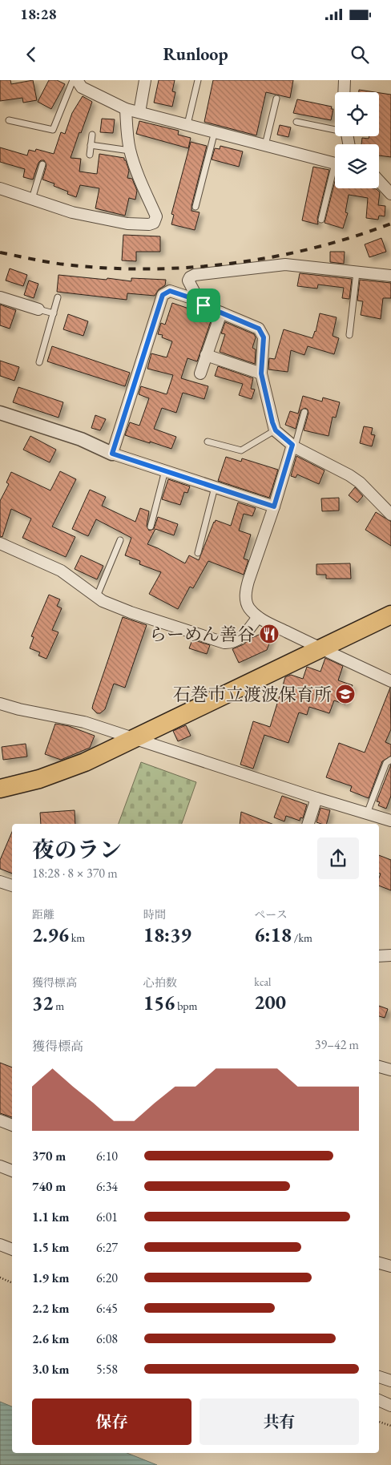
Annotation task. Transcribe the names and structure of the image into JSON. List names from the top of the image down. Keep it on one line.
{"places":{"restaurant":["らーめん善谷"],"school or university":["石巻市立渡波保育所"]},"page":{"status":"18:28","header":"Runloop","heading":["夜のラン","18:28 · 8 × 370 m"],"stats":[["距離","2.96 km"],["時間","18:39"],["ペース","6:18 /km"],["獲得標高","32 m"],["心拍数","156 bpm"],["kcal","200"]],"chart":["獲得標高","39–42 m"],"list":[{"name":"370 m","note":"6:10"},{"name":"740 m","note":"6:34"},{"name":"1.1 km","note":"6:01"},{"name":"1.5 km","note":"6:27"},{"name":"1.9 km","note":"6:20"},{"name":"2.2 km","note":"6:45"},{"name":"2.6 km","note":"6:08"},{"name":"3.0 km","note":"5:58"}],"buttons":["保存","共有"]}}
